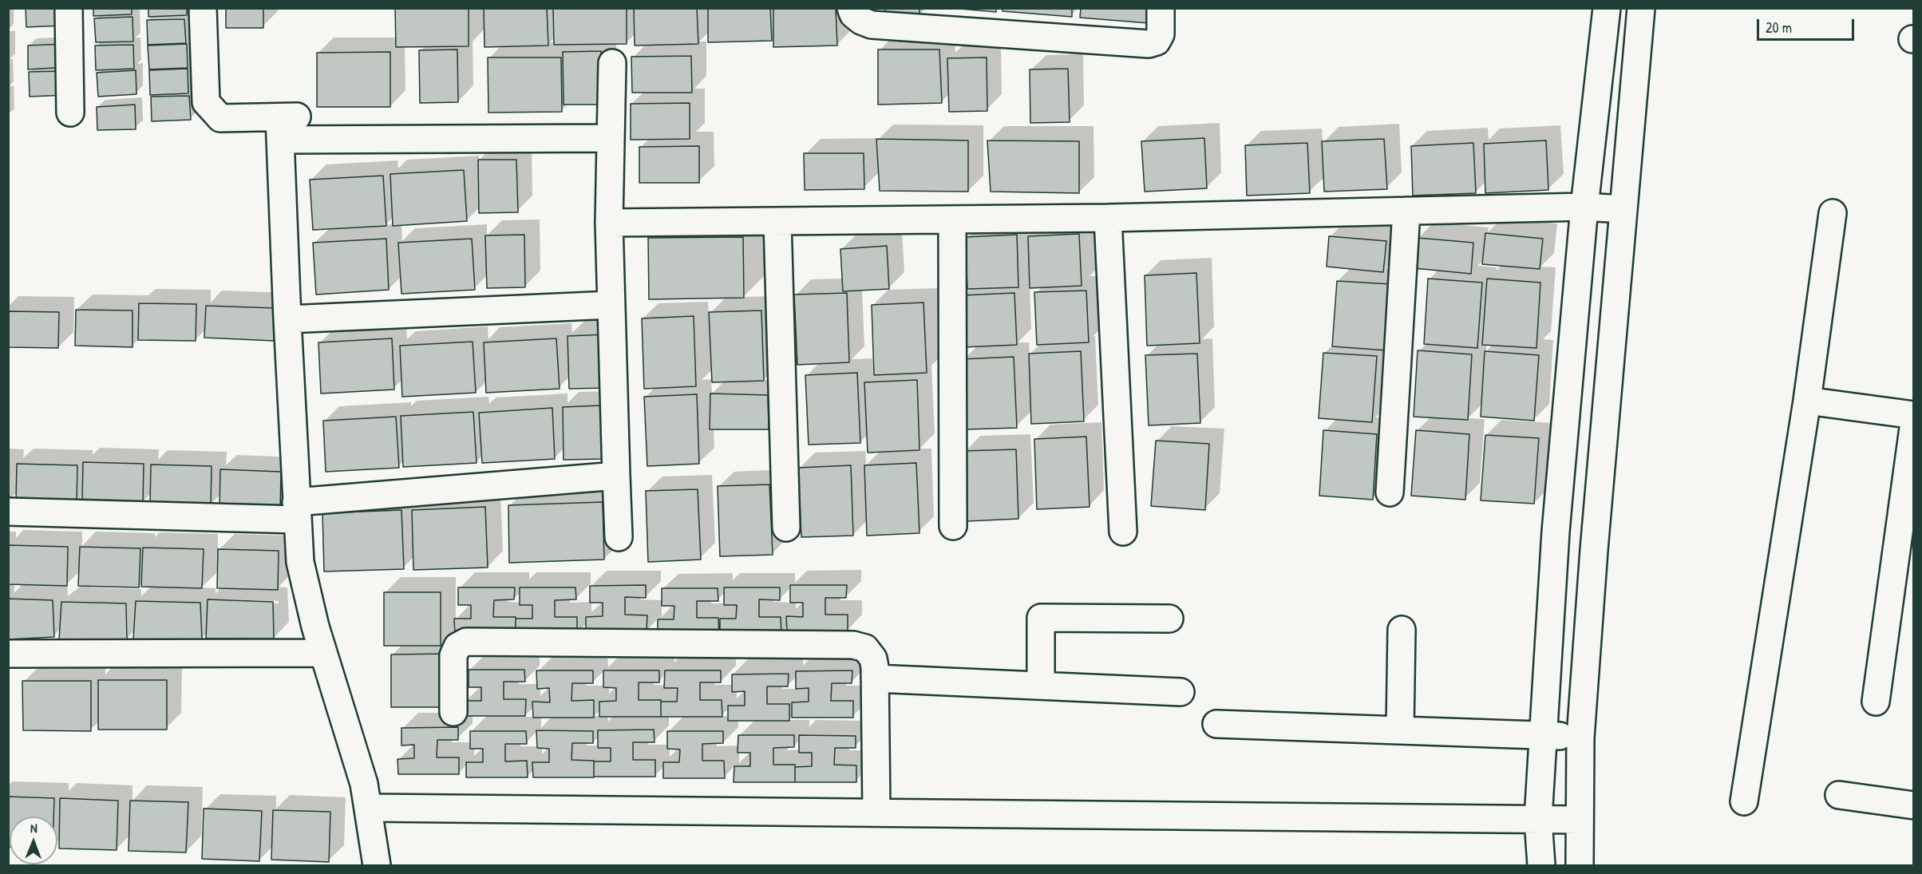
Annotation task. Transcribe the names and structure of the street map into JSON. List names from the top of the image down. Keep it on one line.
{"scale_bar":"20 m","north":"top"}
